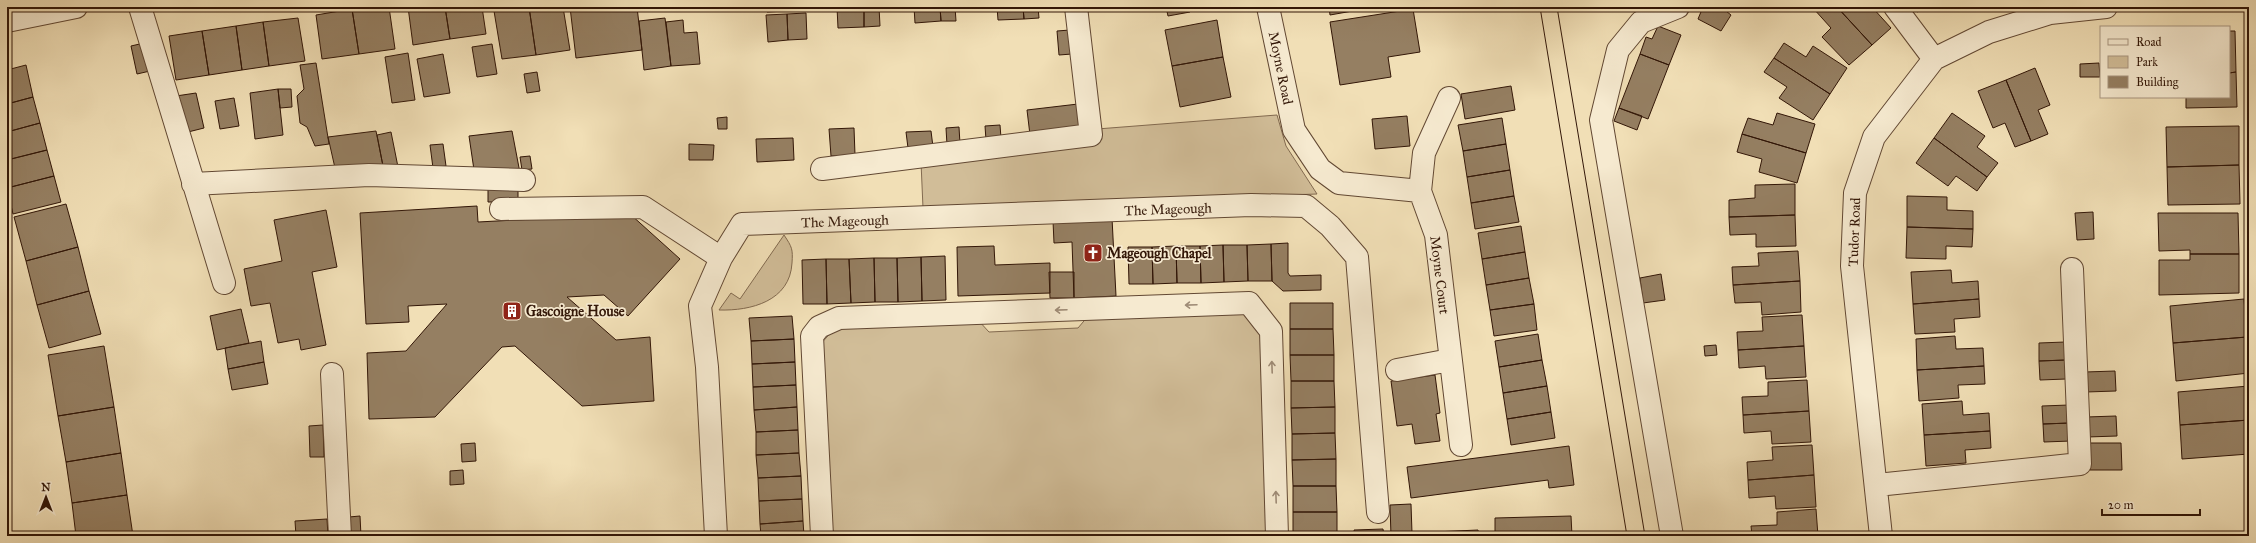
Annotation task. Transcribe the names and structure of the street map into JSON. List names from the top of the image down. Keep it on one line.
{"streets":{"street":["Moyne Road","The Mageough","Tudor Road","Moyne Court"]},"crossings":[["Moyne Road","Moyne Court"]],"places":{"church":["Mageough Chapel"],"building":["Gascoigne House"]},"legend":["Road","Park","Building"],"scale_bar":"20 m","north":"top"}
